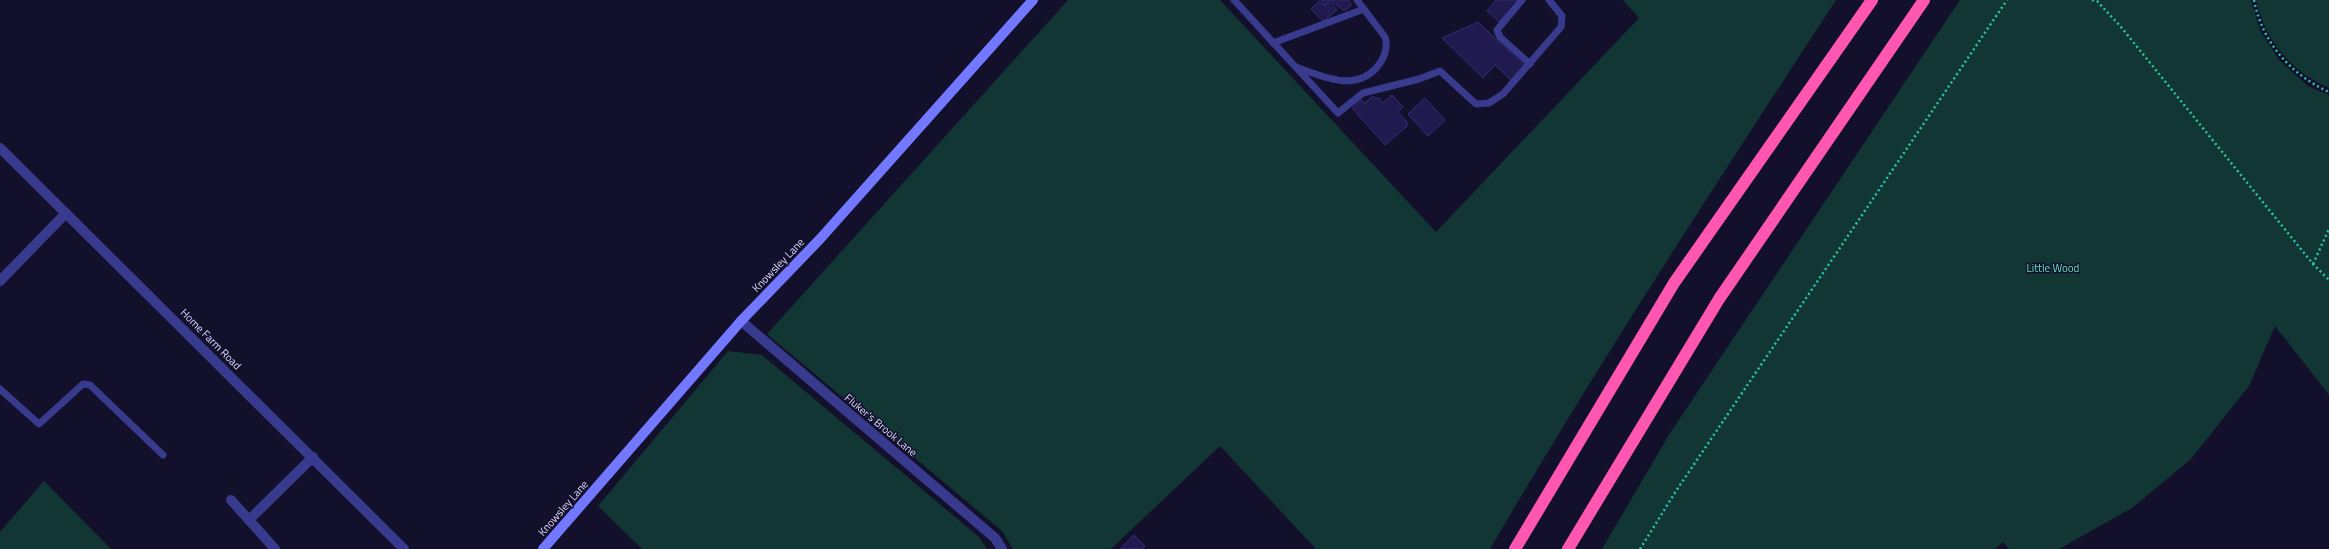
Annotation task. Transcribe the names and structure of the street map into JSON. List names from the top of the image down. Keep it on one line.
{"streets":{"main road":["Knowsley Lane"],"street":["Home Farm Road","Fluker's Brook Lane"]},"crossings":[["Knowsley Lane","Fluker's Brook Lane"]],"parks":["Little Wood"]}
